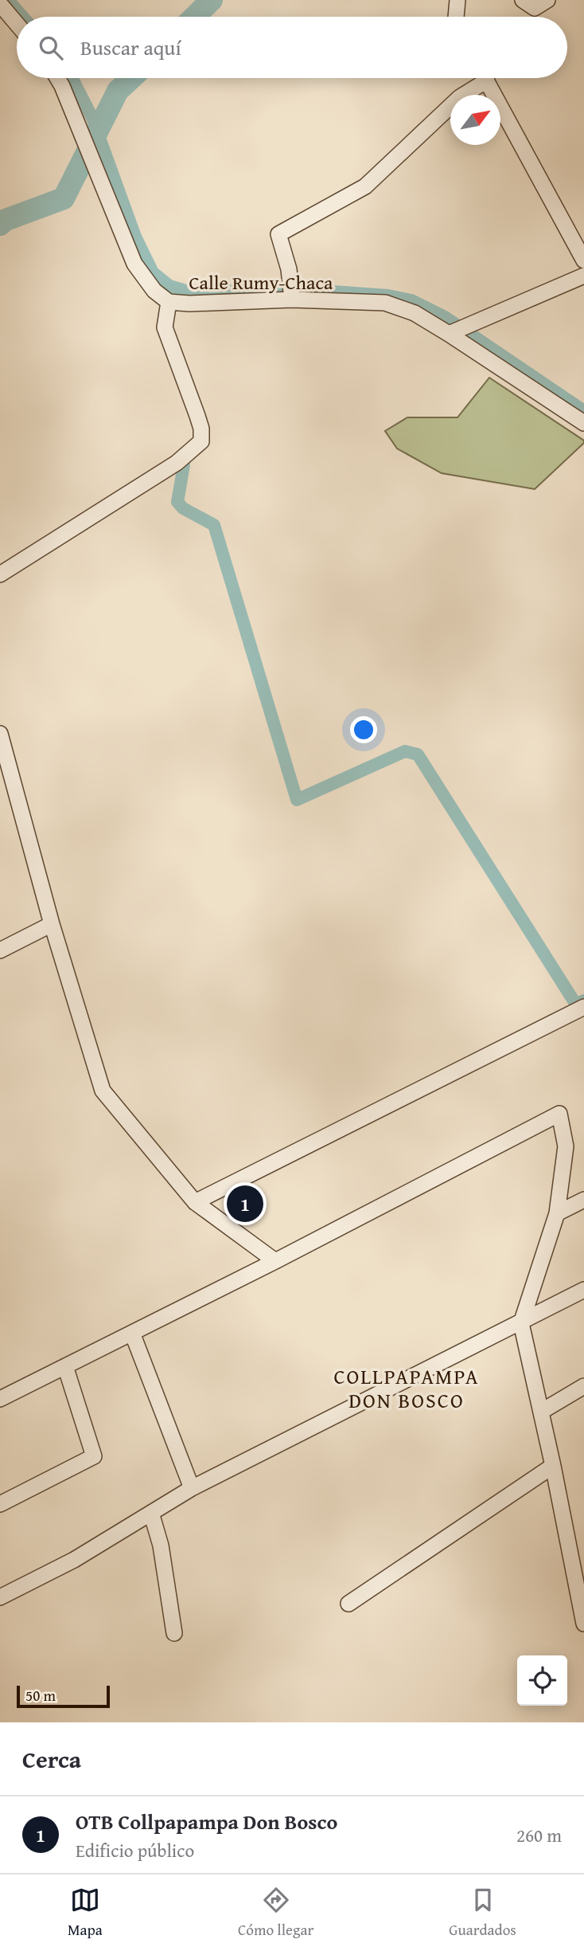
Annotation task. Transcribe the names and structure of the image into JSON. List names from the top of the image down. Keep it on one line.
{"streets":{"street":["Calle Rumy-Chaca"]},"districts":["COLLPAPAMPA DON BOSCO"],"scale_bar":"50 m","north":"top right","page":{"search":"Buscar aquí","pins":"1","scale":"50 m","heading":"Cerca","list":[{"mark":"1","name":"OTB Collpapampa Don Bosco","note":"Edificio público","value":"260 m"}],"nav":["Mapa","Cómo llegar","Guardados"]}}
